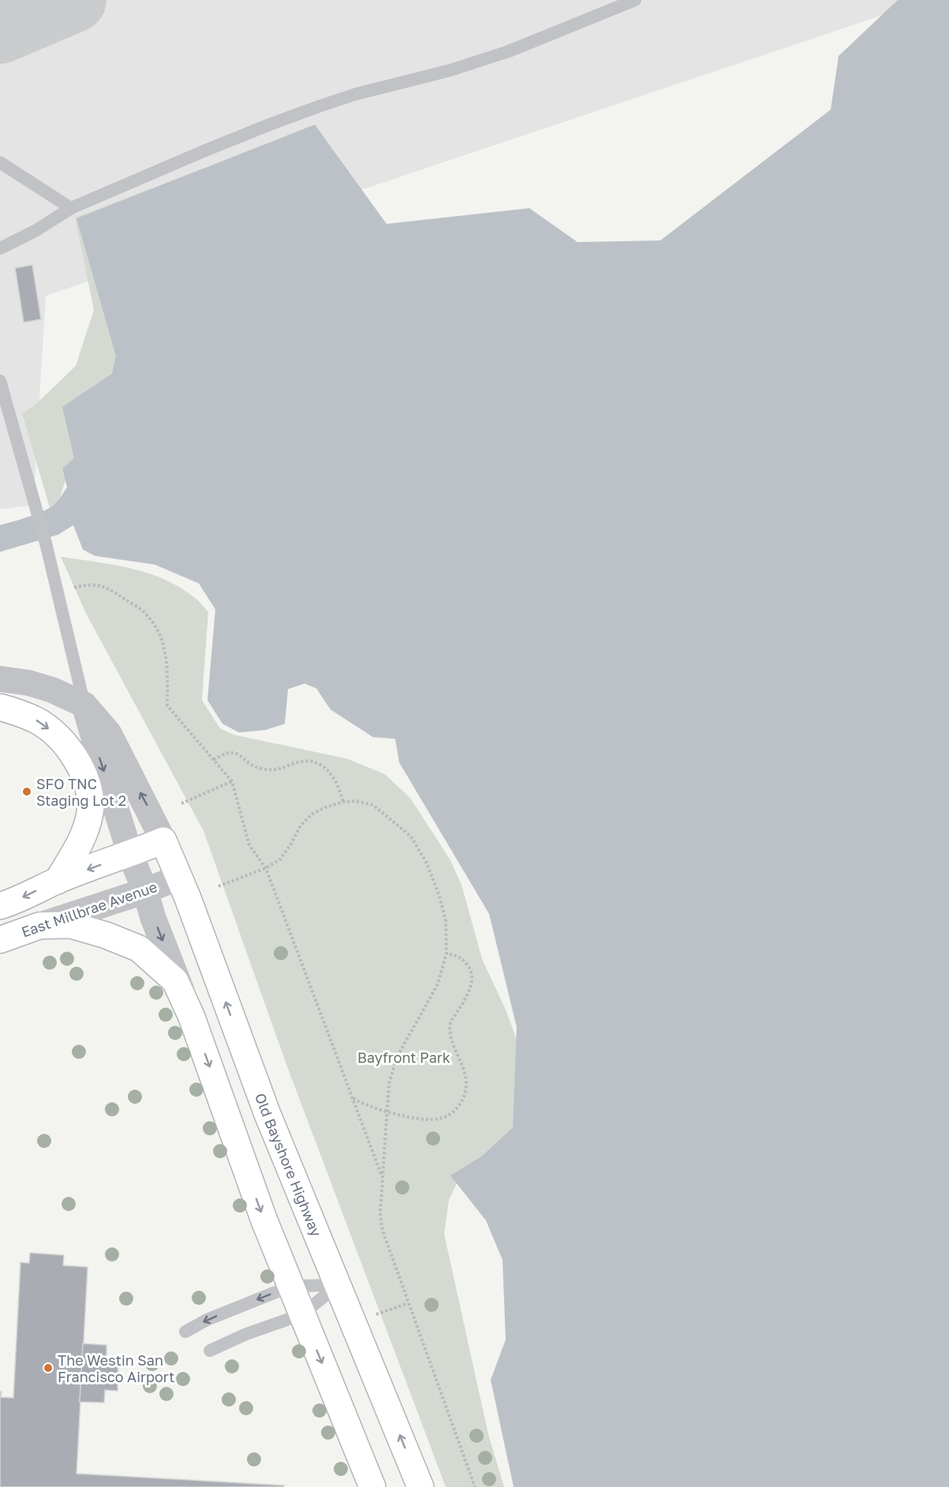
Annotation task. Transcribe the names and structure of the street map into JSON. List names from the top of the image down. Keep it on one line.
{"streets":{"main road":["East Millbrae Avenue","Old Bayshore Highway"]},"crossings":[["East Millbrae Avenue","Old Bayshore Highway"]],"parks":["Bayfront Park"],"places":["SFO TNC Staging Lot 2","The Westin San Francisco Airport"]}
